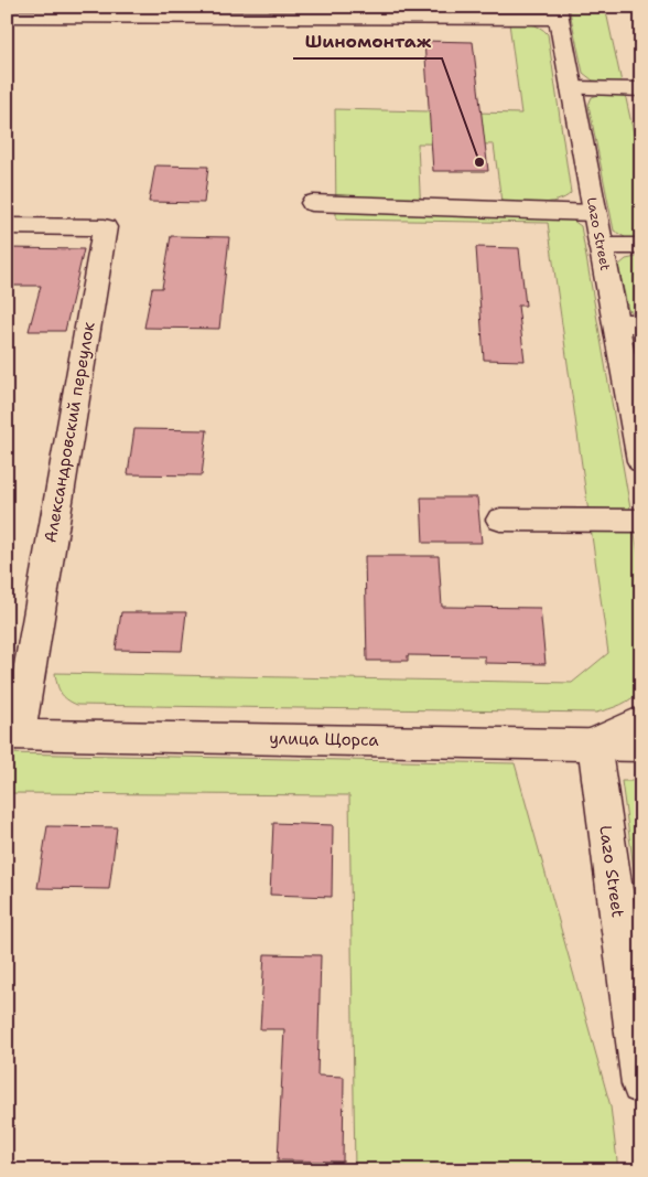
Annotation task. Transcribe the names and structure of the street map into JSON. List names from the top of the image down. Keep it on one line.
{"streets":{"street":["Lazo Street","Александровский переулок","улица Щорса"]},"crossings":[["Lazo Street","улица Щорса"],["Александровский переулок","улица Щорса"]],"places":["Шиномонтаж"]}
